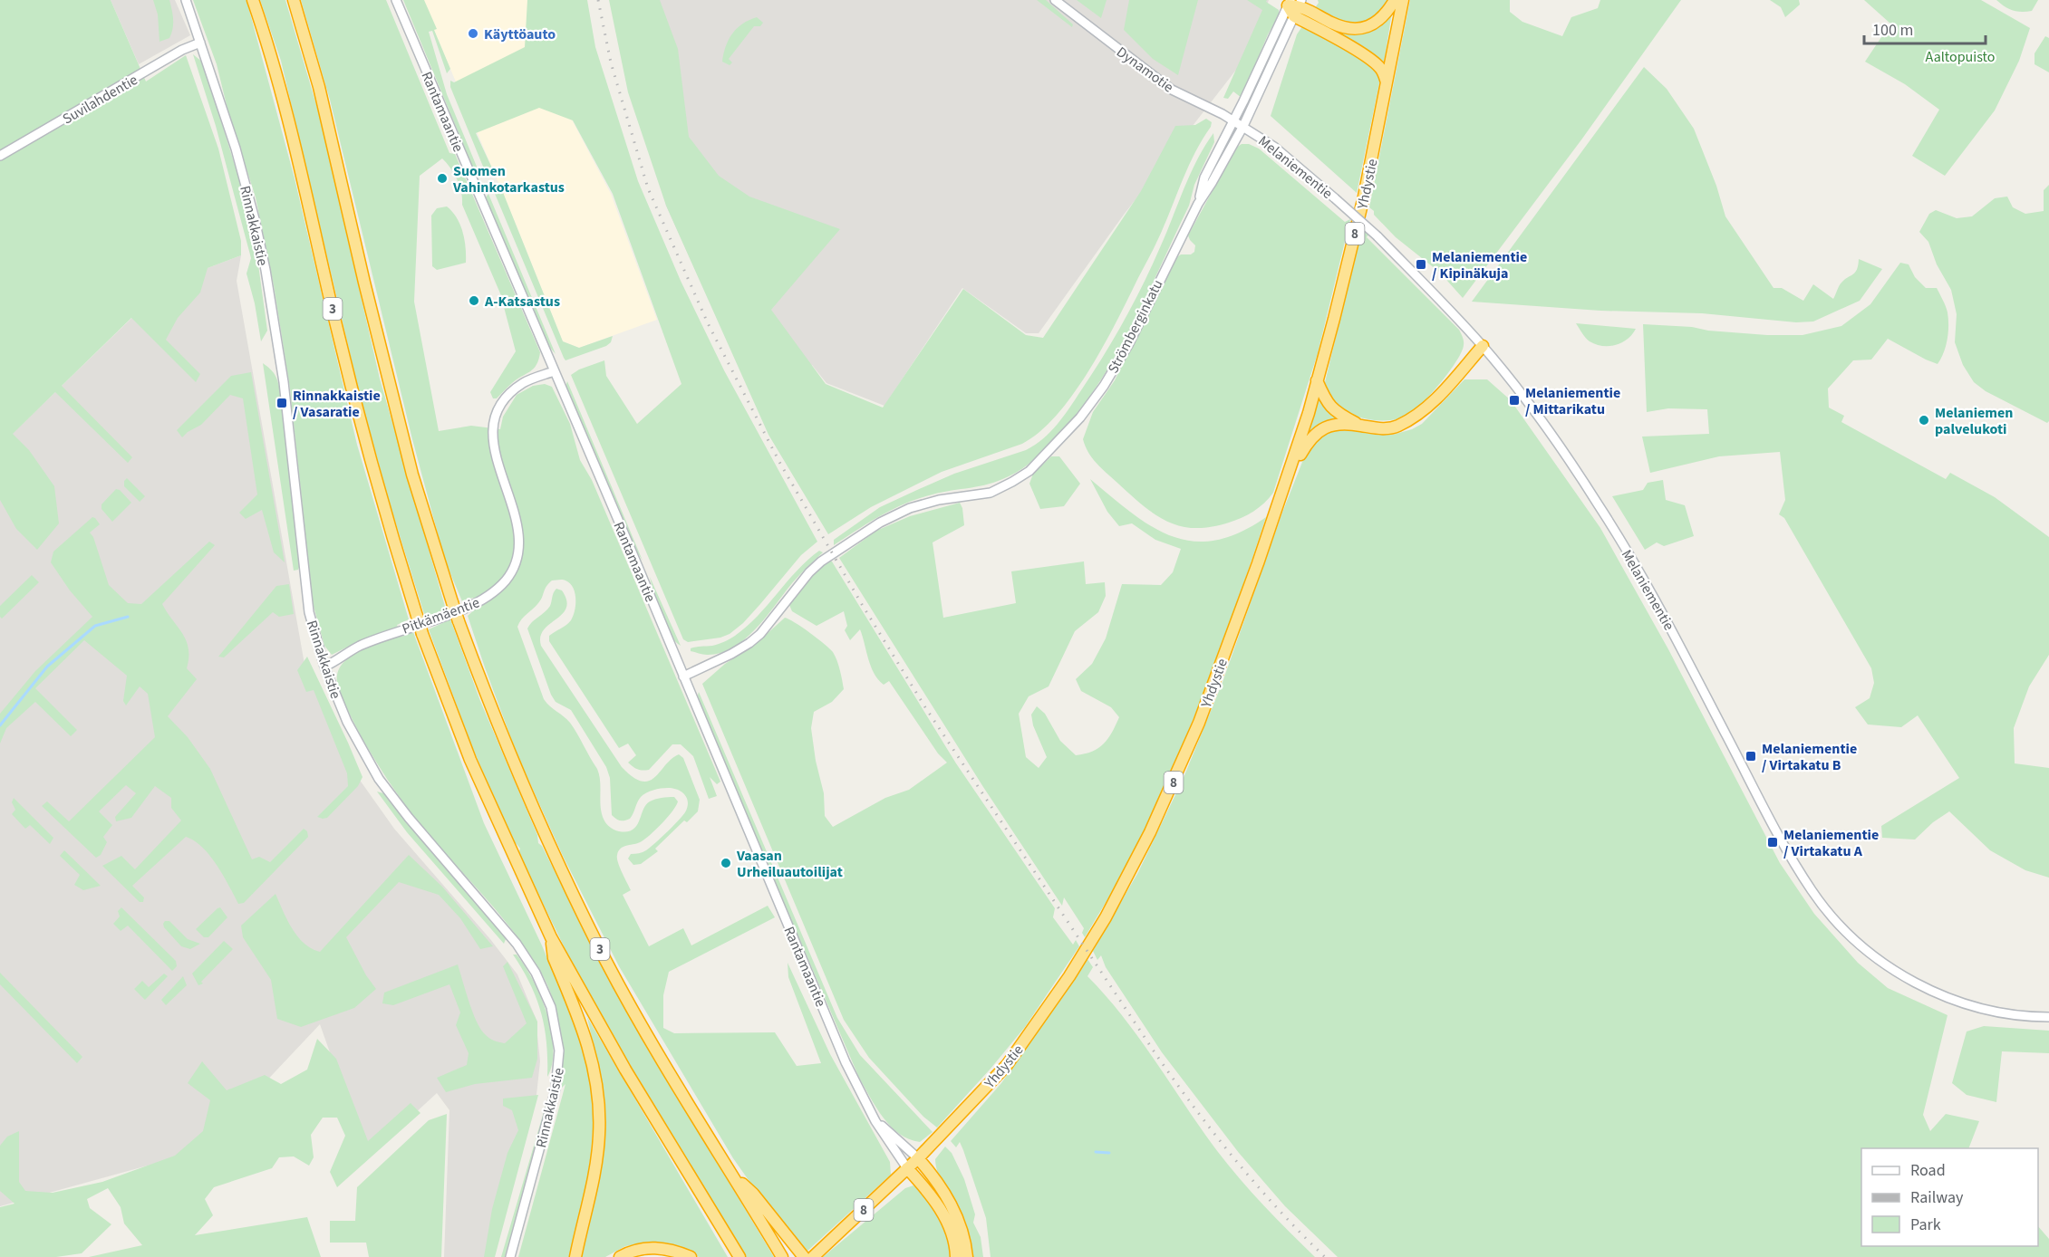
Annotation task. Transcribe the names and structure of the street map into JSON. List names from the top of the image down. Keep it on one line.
{"streets":{"highway":["Yhdystie","8","3"],"street":["Dynamotie","Suvilahdentie","Rantamaantie","Melaniementie","Rinnakkaistie","Strömberginkatu","Pitkämäentie"]},"crossings":[["Dynamotie","Melaniementie"],["Dynamotie","Strömberginkatu"],["Suvilahdentie","Rinnakkaistie"],["Rantamaantie","Yhdystie"],["Rantamaantie","Strömberginkatu"],["Rantamaantie","Pitkämäentie"],["Melaniementie","Strömberginkatu"],["Rinnakkaistie","Pitkämäentie"]],"parks":["Aaltopuisto"],"places":{"other":["Käyttöauto","Suomen Vahinkotarkastus","A-Katsastus","Melaniemen palvelukoti","Vaasan Urheiluautoilijat"],"transit":["Melaniementie / Kipinäkuja","Melaniementie / Mittarikatu","Rinnakkaistie / Vasaratie","Melaniementie / Virtakatu B","Melaniementie / Virtakatu A"]},"legend":["Road","Railway","Park"],"scale_bar":"100 m"}
